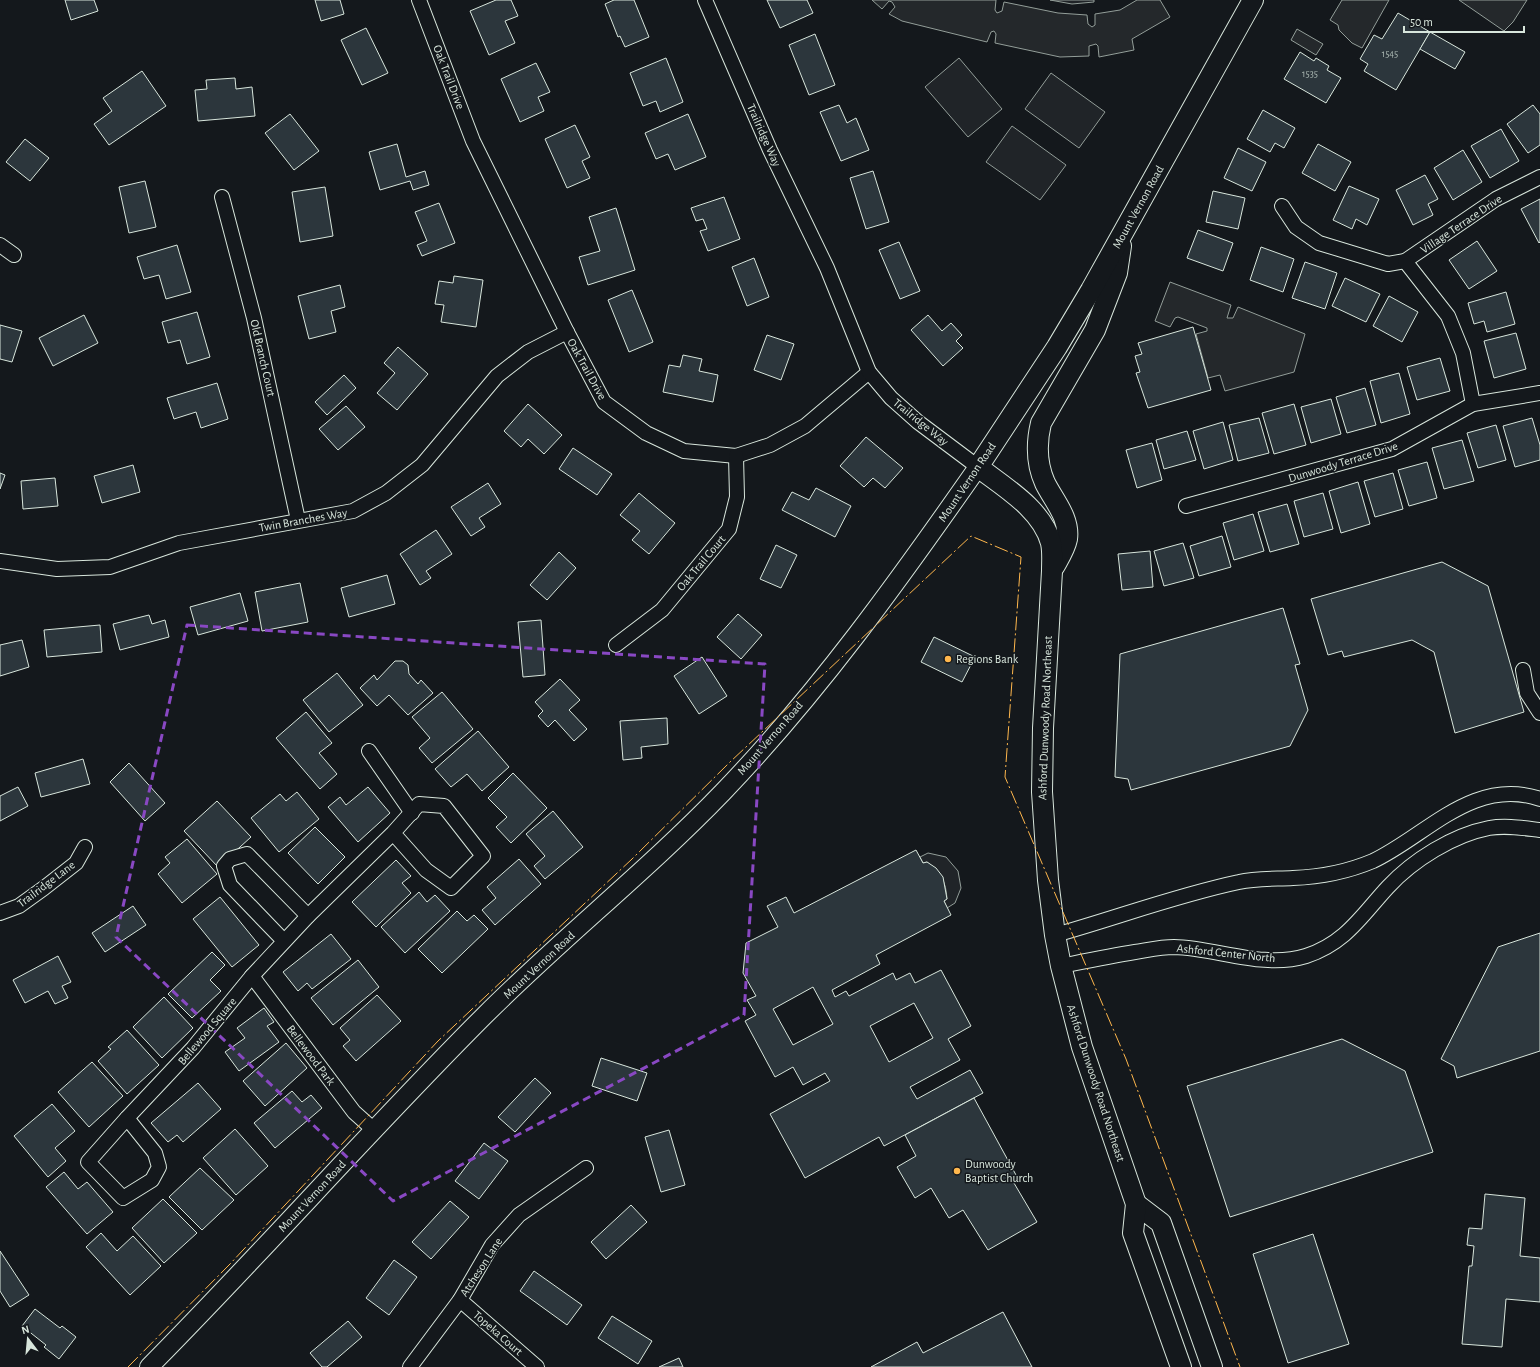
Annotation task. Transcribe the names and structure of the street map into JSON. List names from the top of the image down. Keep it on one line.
{"streets":{"main road":["Mount Vernon Road","Ashford Dunwoody Road Northeast"],"street":["Oak Trail Drive","Trailridge Way","Village Terrace Drive","Old Branch Court","Dunwoody Terrace Drive","Twin Branches Way","Oak Trail Court","Trailridge Lane","Ashford Center North","Bellewood Square","Bellewood Park","Atcheson Lane","Topeka Court"]},"crossings":[["Oak Trail Drive","Trailridge Way"],["Oak Trail Drive","Twin Branches Way"],["Oak Trail Drive","Oak Trail Court"],["Trailridge Way","Mount Vernon Road"],["Trailridge Way","Ashford Dunwoody Road Northeast"],["Mount Vernon Road","Ashford Dunwoody Road Northeast"],["Mount Vernon Road","Bellewood Park"],["Old Branch Court","Twin Branches Way"],["Ashford Dunwoody Road Northeast","Ashford Center North"],["Bellewood Square","Bellewood Park"],["Atcheson Lane","Topeka Court"]],"places":["Regions Bank","Dunwoody Baptist Church"],"house_numbers":["1545","1535"],"scale_bar":"50 m","north":"top"}
